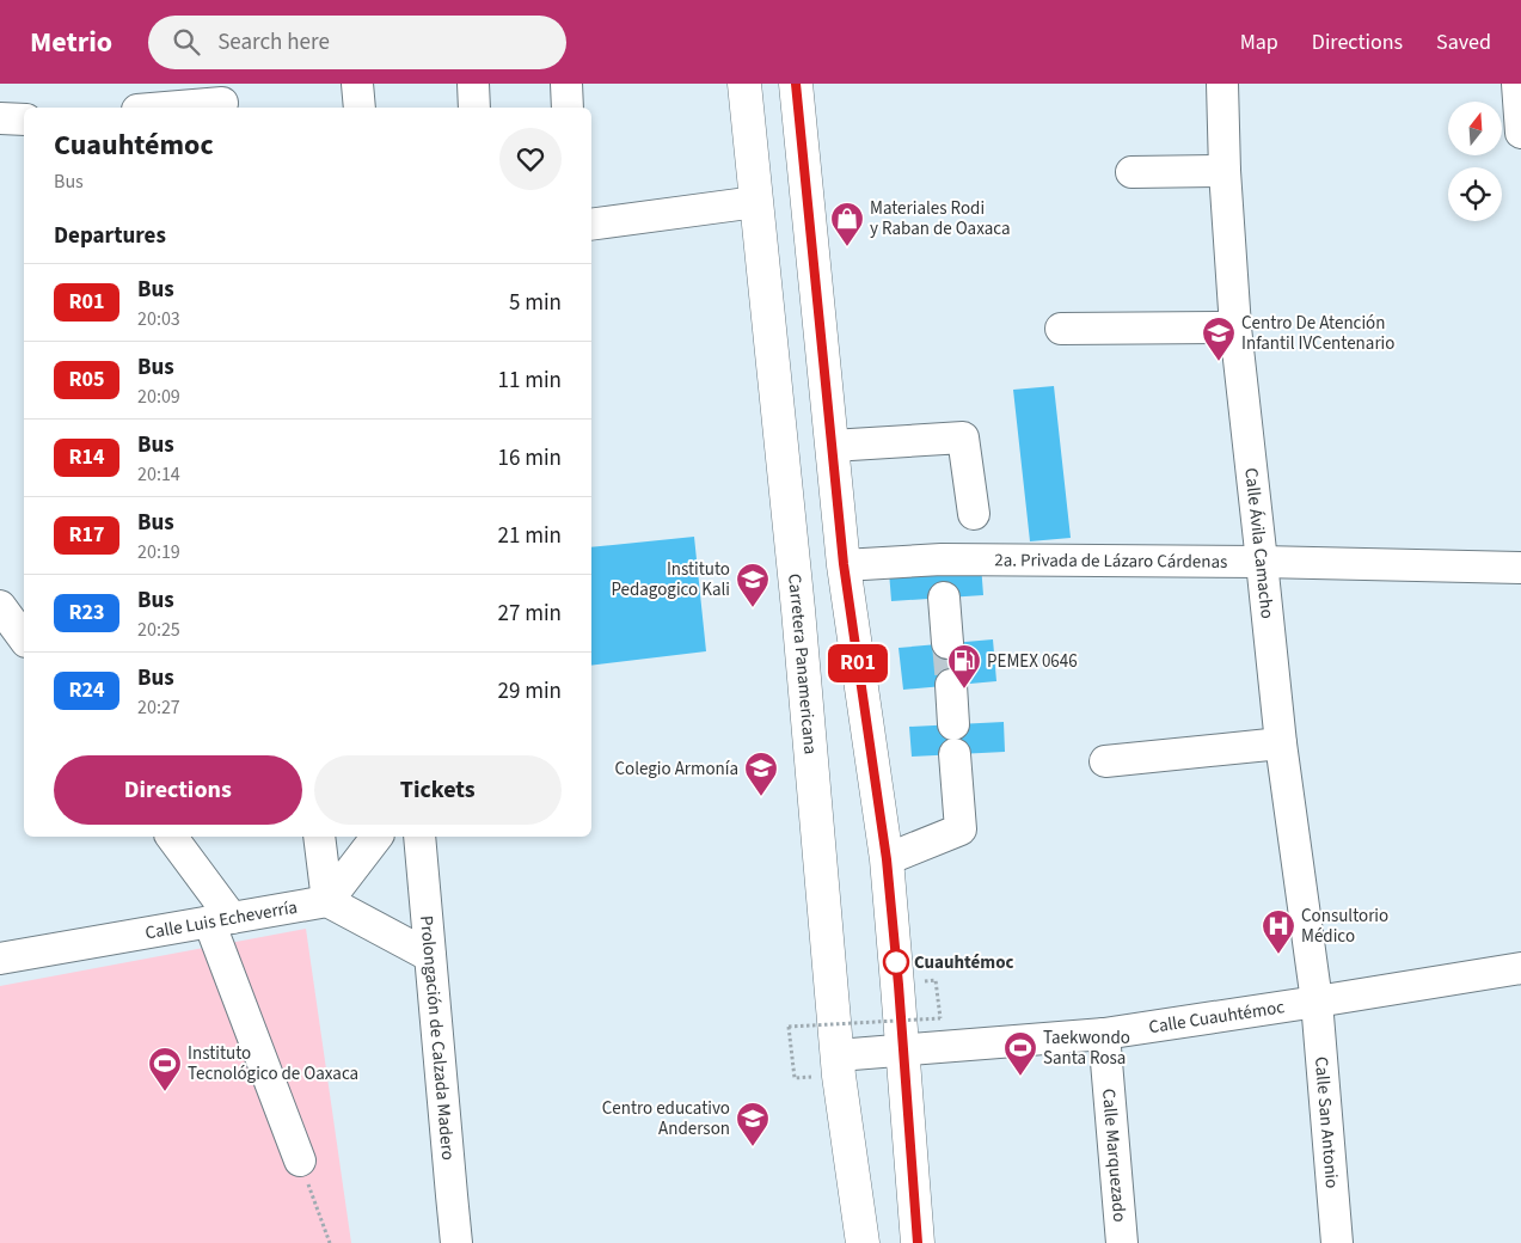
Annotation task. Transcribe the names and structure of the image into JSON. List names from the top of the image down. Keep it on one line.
{"streets":{"highway":["Carretera Panamericana"],"street":["Calle Ávila Camacho","2a. Privada de Lázaro Cárdenas","Calle Luis Echeverría","Calle Cuauhtémoc","Prolongación de Calzada Madero","Calle San Antonio","Calle Marquezado"]},"crossings":[["Calle Ávila Camacho","2a. Privada de Lázaro Cárdenas"],["Calle Ávila Camacho","Calle Cuauhtémoc"],["Calle Ávila Camacho","Calle San Antonio"],["Carretera Panamericana","Calle Cuauhtémoc"],["Calle Cuauhtémoc","Calle San Antonio"],["Calle Cuauhtémoc","Calle Marquezado"]],"places":{"shop":["Materiales Rodi y Raban de Oaxaca"],"school or university":["Centro De Atención Infantil IVCentenario","Instituto Pedagogico Kali","Colegio Armonía","Centro educativo Anderson"],"fuel station":["PEMEX 0646"],"hospital":["Consultorio Médico"],"other":["Cuauhtémoc"],"sports":["Taekwondo Santa Rosa","Instituto Tecnológico de Oaxaca"]},"lines":["bus line R01"],"north":"top","page":{"header":"Metrio","search":"Search here","nav":["Map","Directions","Saved"],"on_map":"R01","heading":[["Cuauhtémoc","Bus"],"Departures"],"list":[{"mark":"R01","name":"Bus","note":"20:03","value":"5 min"},{"mark":"R05","name":"Bus","note":"20:09","value":"11 min"},{"mark":"R14","name":"Bus","note":"20:14","value":"16 min"},{"mark":"R17","name":"Bus","note":"20:19","value":"21 min"},{"mark":"R23","name":"Bus","note":"20:25","value":"27 min"},{"mark":"R24","name":"Bus","note":"20:27","value":"29 min"}],"buttons":["Directions","Tickets"]}}
